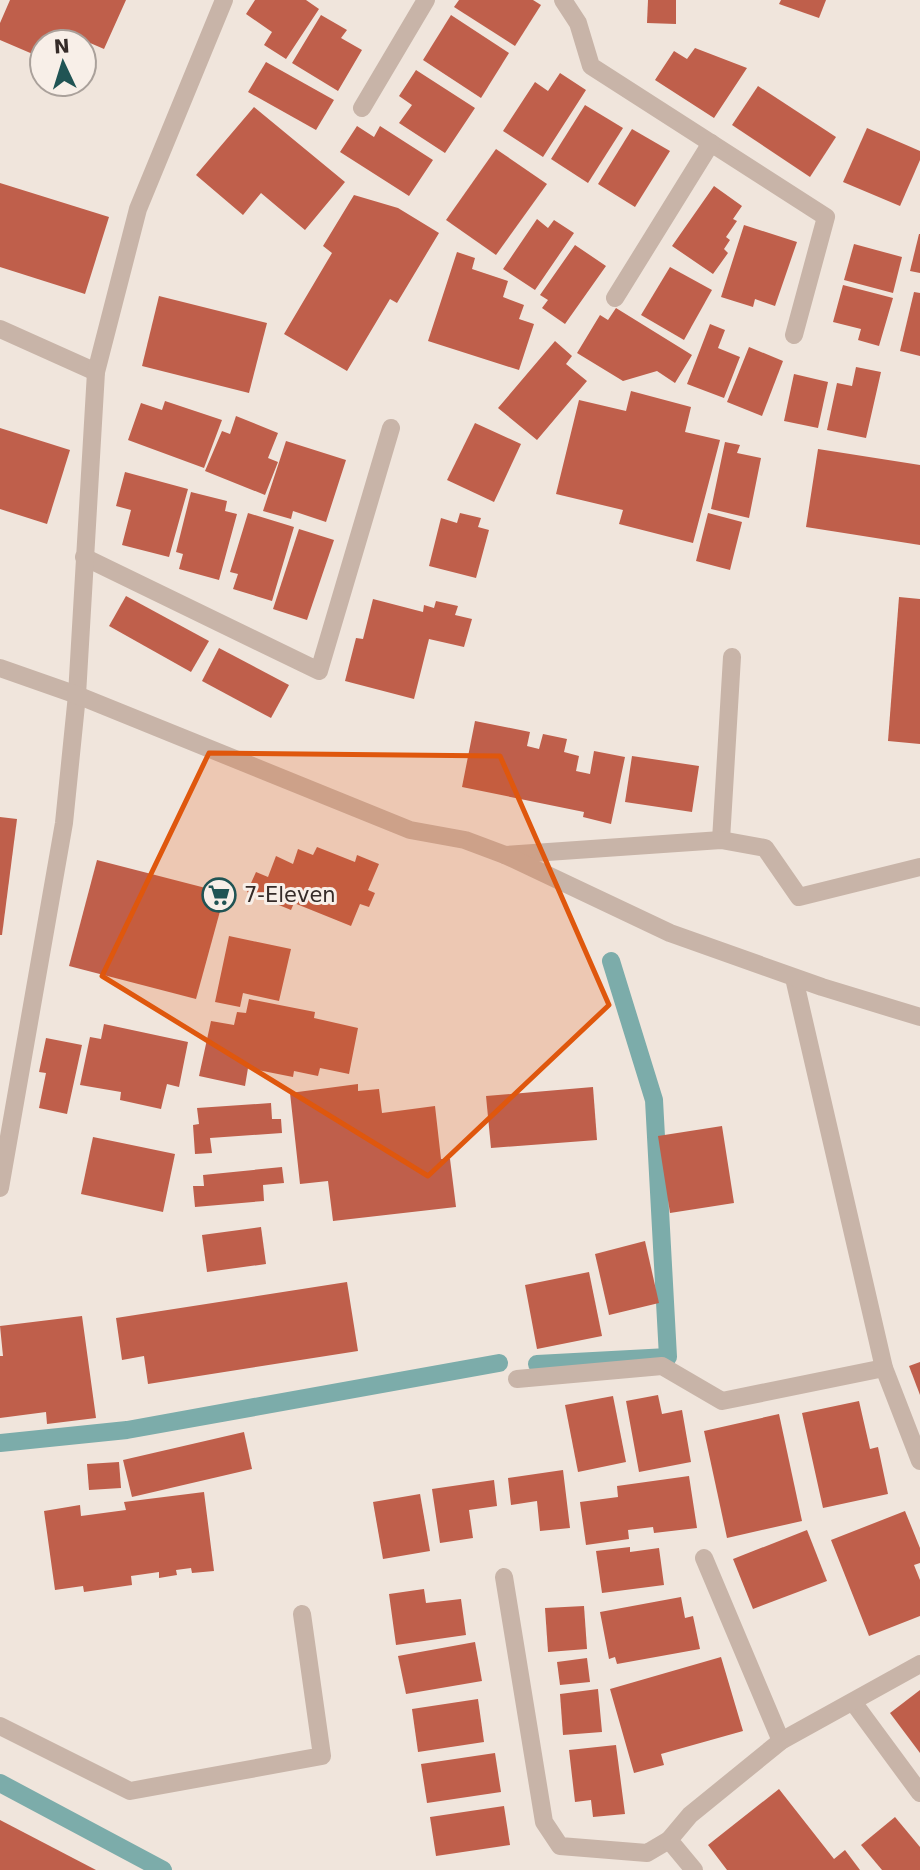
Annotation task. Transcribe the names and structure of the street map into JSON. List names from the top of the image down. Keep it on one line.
{"places":{"supermarket":["7-Eleven"]},"north":"top"}
